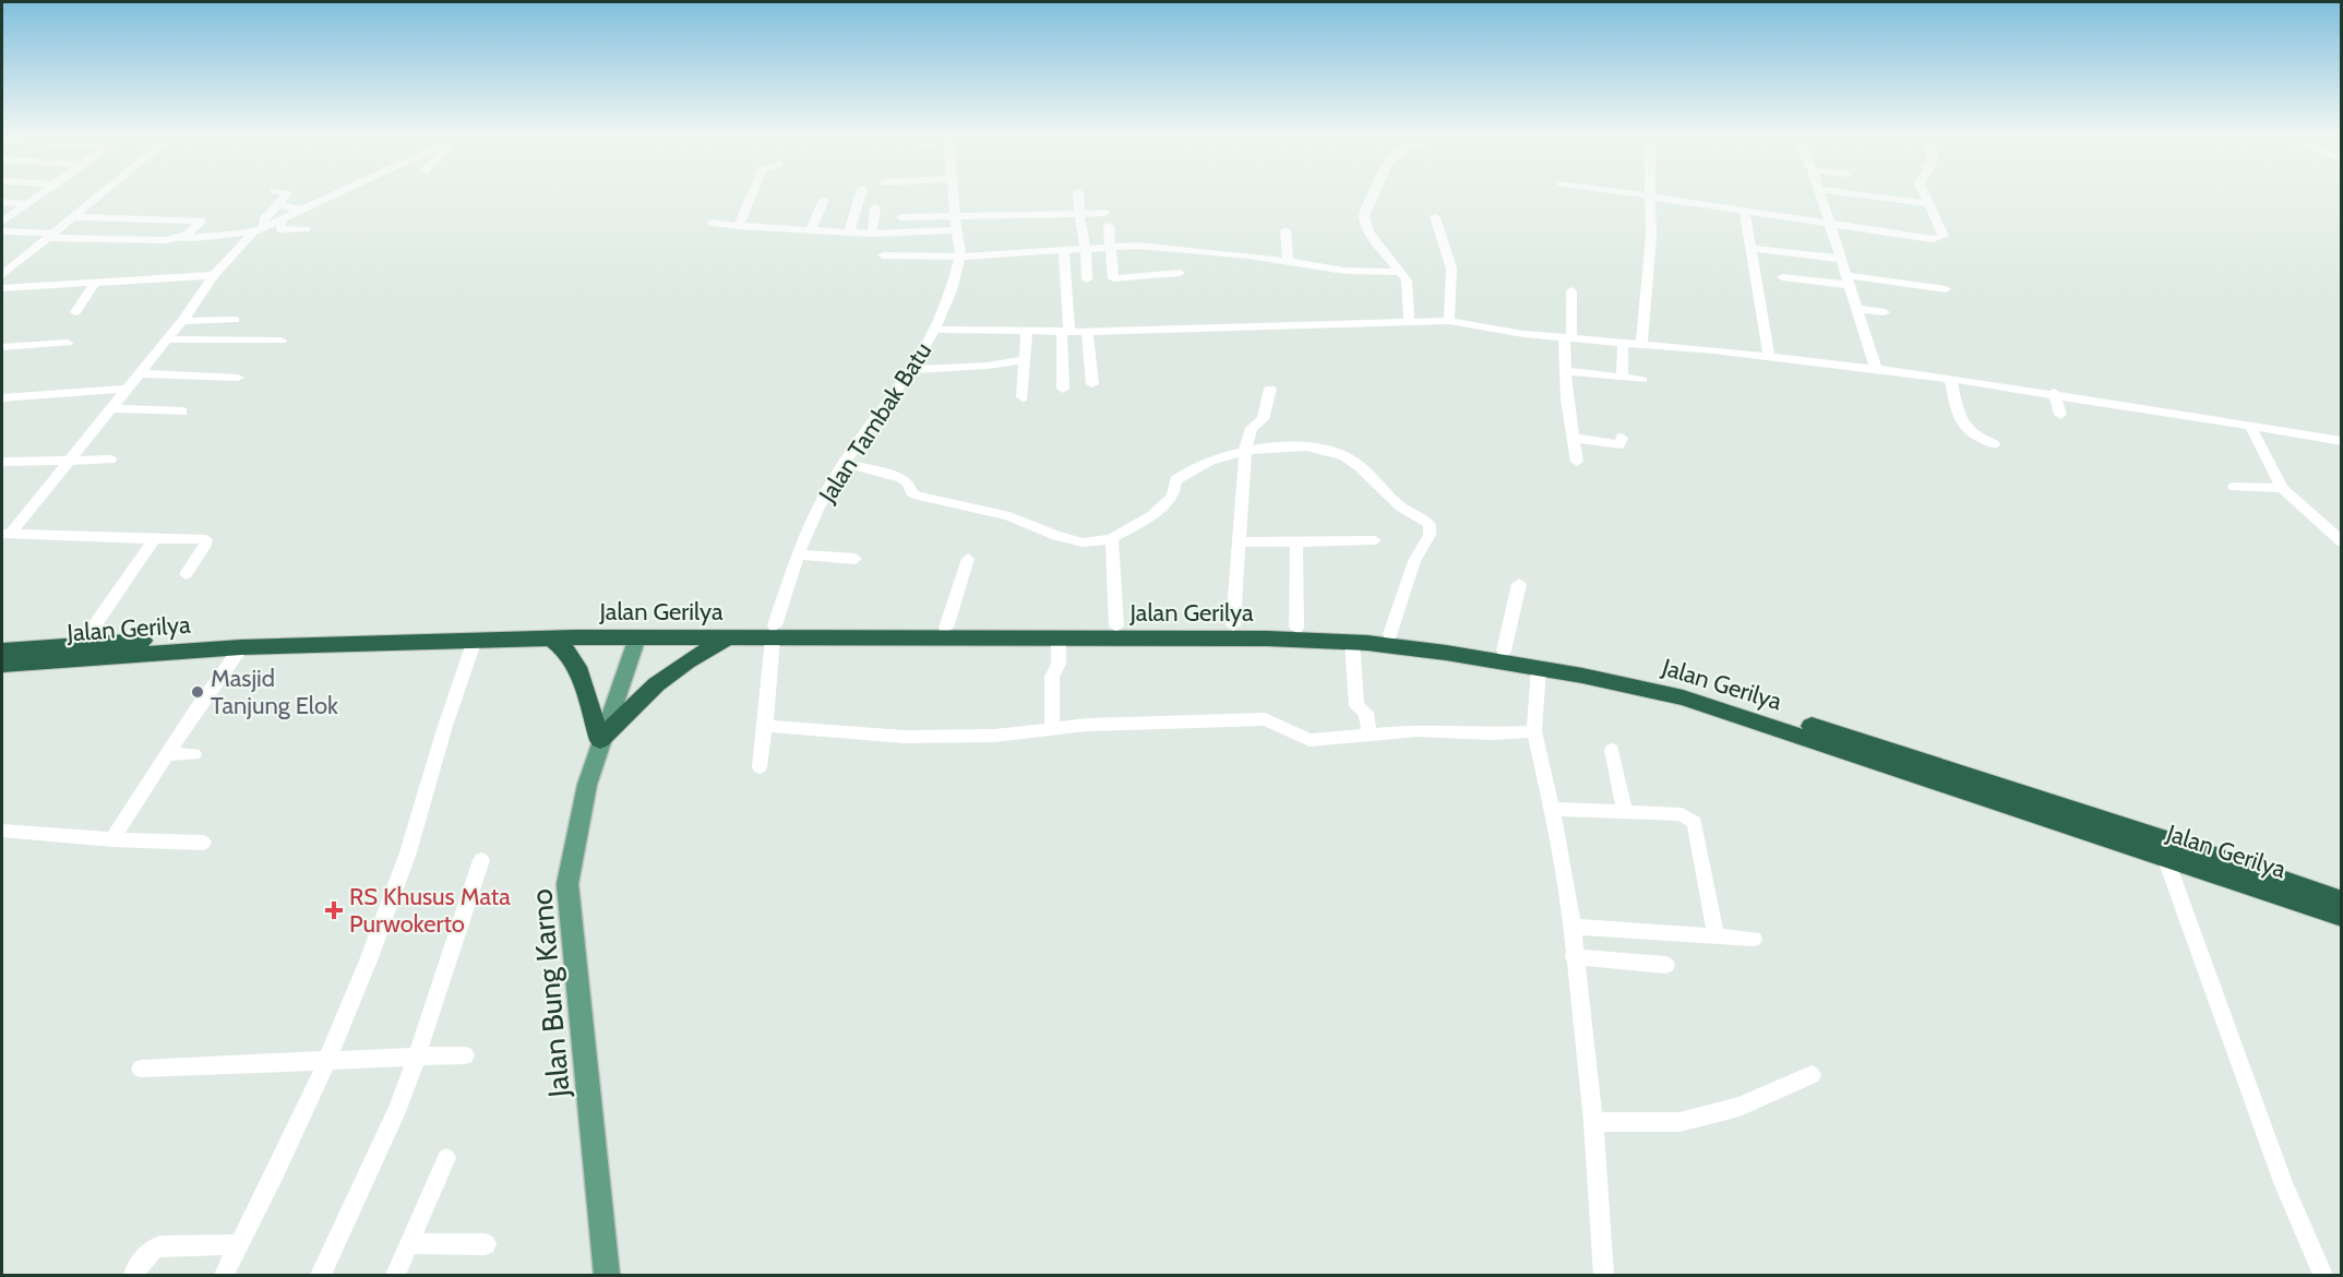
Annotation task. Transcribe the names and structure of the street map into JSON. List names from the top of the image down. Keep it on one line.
{"streets":{"highway":["Jalan Gerilya"],"main road":["Jalan Bung Karno"],"street":["Jalan Tambak Batu"]},"crossings":[["Jalan Tambak Batu","Jalan Gerilya"],["Jalan Gerilya","Jalan Bung Karno"]],"places":{"other":["Masjid Tanjung Elok"],"health":["RS Khusus Mata Purwokerto"]}}
